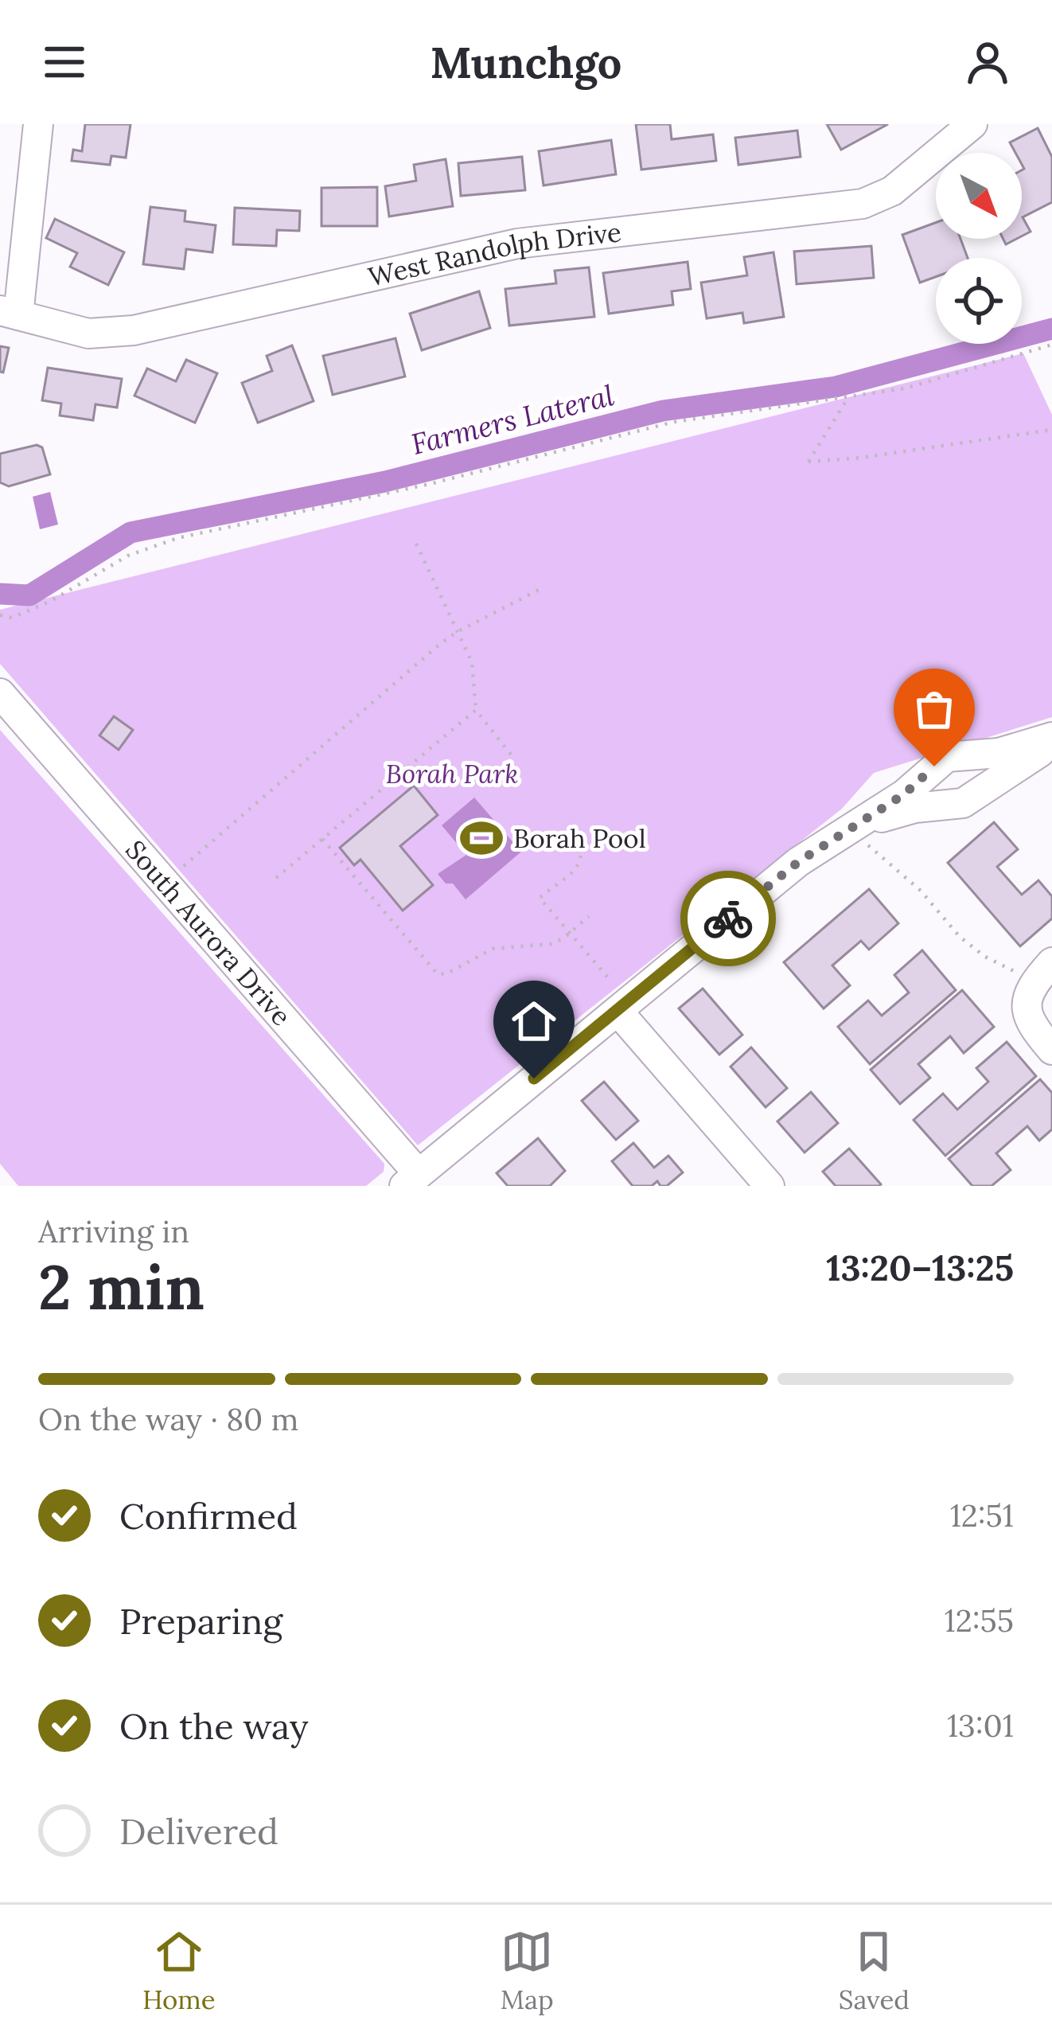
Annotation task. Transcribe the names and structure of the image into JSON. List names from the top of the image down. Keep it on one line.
{"streets":{"street":["West Randolph Drive","South Aurora Drive"]},"water":["Farmers Lateral"],"parks":["Borah Park"],"places":{"sports":["Borah Pool"]},"north":"bottom right","page":{"header":"Munchgo","heading":["2 min","Arriving in","13:20–13:25"],"bar":"On the way · 80 m","list":[["Confirmed","12:51"],["Preparing","12:55"],["On the way","13:01"],"Delivered"],"tabs":["Home","Map","Saved"]}}
